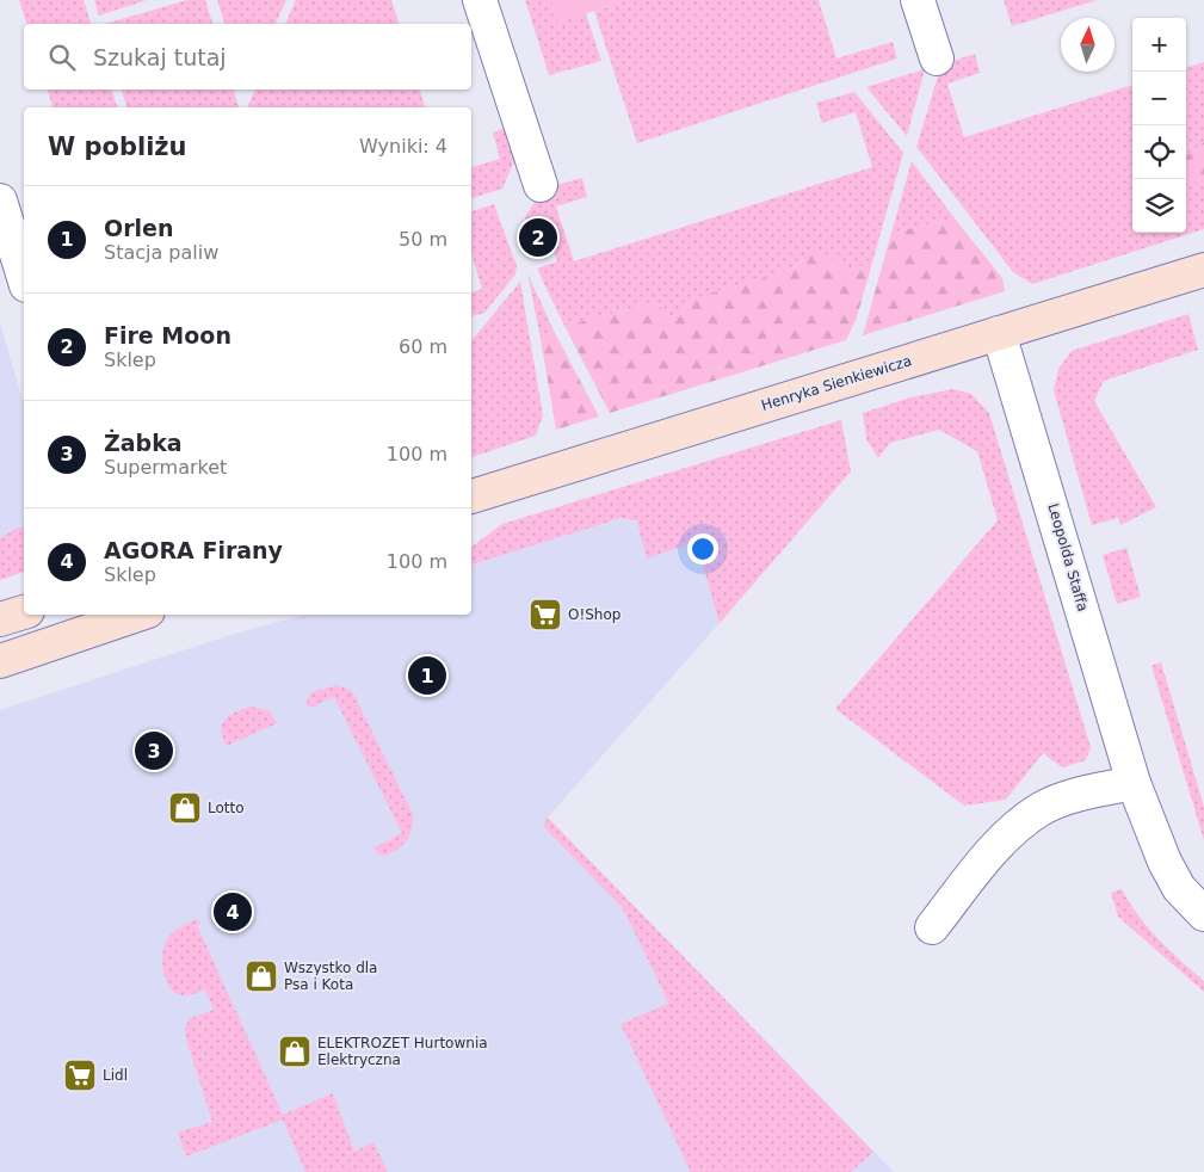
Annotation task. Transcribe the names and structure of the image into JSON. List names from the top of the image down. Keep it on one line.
{"streets":{"street":["Henryka Sienkiewicza","Leopolda Staffa"]},"crossings":[["Henryka Sienkiewicza","Leopolda Staffa"]],"places":{"supermarket":["O!Shop","Lidl"],"shop":["Lotto","Wszystko dla Psa i Kota","ELEKTROZET Hurtownia Elektryczna"]},"north":"top","page":{"map_buttons":["+","−"],"search":"Szukaj tutaj","heading":["W pobliżu","Wyniki: 4"],"list":[{"mark":"1","name":"Orlen","note":"Stacja paliw","value":"50 m"},{"mark":"2","name":"Fire Moon","note":"Sklep","value":"60 m"},{"mark":"3","name":"Żabka","note":"Supermarket","value":"100 m"},{"mark":"4","name":"AGORA Firany","note":"Sklep","value":"100 m"}],"pins":["2","1","3","4"]}}
